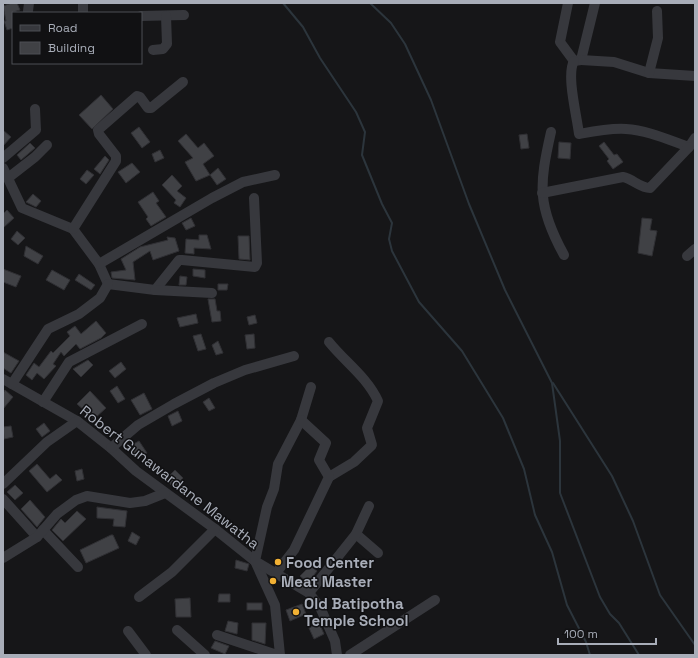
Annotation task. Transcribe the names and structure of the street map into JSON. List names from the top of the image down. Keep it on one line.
{"streets":{"street":["Robert Gunawardane Mawatha"]},"places":["Food Center","Meat Master","Old Batipotha Temple School"],"legend":["Road","Building"],"scale_bar":"100 m"}
